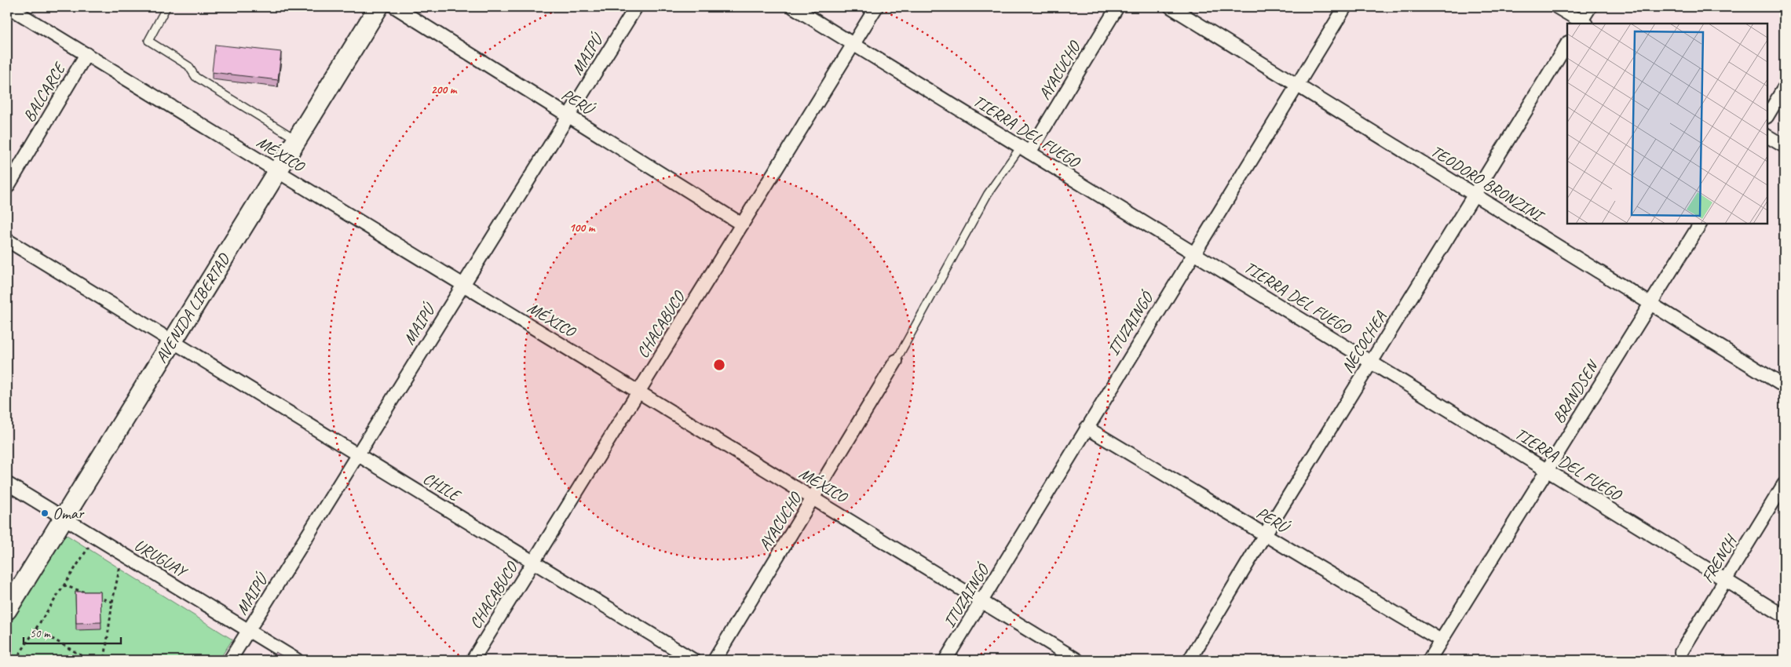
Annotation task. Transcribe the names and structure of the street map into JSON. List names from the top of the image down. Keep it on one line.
{"streets":{"main road":["AVENIDA LIBERTAD"],"street":["MAIPÚ","AYACUCHO","BALCARCE","PERÚ","TIERRA DEL FUEGO","MÉXICO","TEODORO BRONZINI","ITUZAINGÓ","CHACABUCO","NECOCHEA","BRANDSEN","CHILE","URUGUAY","FRENCH"]},"crossings":[["MAIPÚ","PERÚ"],["MAIPÚ","MÉXICO"],["MAIPÚ","CHILE"],["MAIPÚ","URUGUAY"],["AYACUCHO","TIERRA DEL FUEGO"],["AYACUCHO","MÉXICO"],["BALCARCE","MÉXICO"],["PERÚ","ITUZAINGÓ"],["PERÚ","CHACABUCO"],["PERÚ","NECOCHEA"],["PERÚ","BRANDSEN"],["TIERRA DEL FUEGO","ITUZAINGÓ"],["TIERRA DEL FUEGO","CHACABUCO"],["TIERRA DEL FUEGO","NECOCHEA"],["TIERRA DEL FUEGO","BRANDSEN"],["TIERRA DEL FUEGO","FRENCH"],["MÉXICO","AVENIDA LIBERTAD"],["MÉXICO","ITUZAINGÓ"],["MÉXICO","CHACABUCO"],["TEODORO BRONZINI","ITUZAINGÓ"],["TEODORO BRONZINI","NECOCHEA"],["TEODORO BRONZINI","BRANDSEN"],["AVENIDA LIBERTAD","CHILE"],["AVENIDA LIBERTAD","URUGUAY"],["CHACABUCO","CHILE"]],"places":["Omar"],"scale_bar":"50 m","rings":["200 m","100 m"]}
